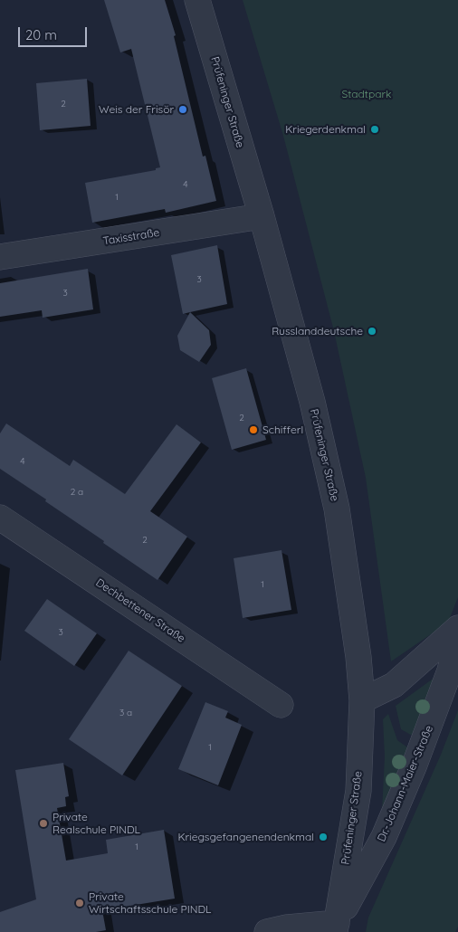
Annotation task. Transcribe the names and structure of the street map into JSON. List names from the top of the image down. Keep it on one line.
{"streets":{"street":["Prüfeninger Straße","Taxisstraße","Dechbettener Straße","Dr.-Johann-Maier-Straße"]},"crossings":[["Prüfeninger Straße","Taxisstraße"],["Prüfeninger Straße","Dr.-Johann-Maier-Straße"]],"parks":["Stadtpark"],"places":["Weis der Frisör","Kriegerdenkmal","Russlanddeutsche","Schifferl","Private Realschule PINDL","Kriegsgefangenendenkmal","Private Wirtschaftsschule PINDL"],"house_numbers":["2","4","1","3","3","2","4","2 a","2","1","3","3 a","1","1"],"scale_bar":"20 m"}
